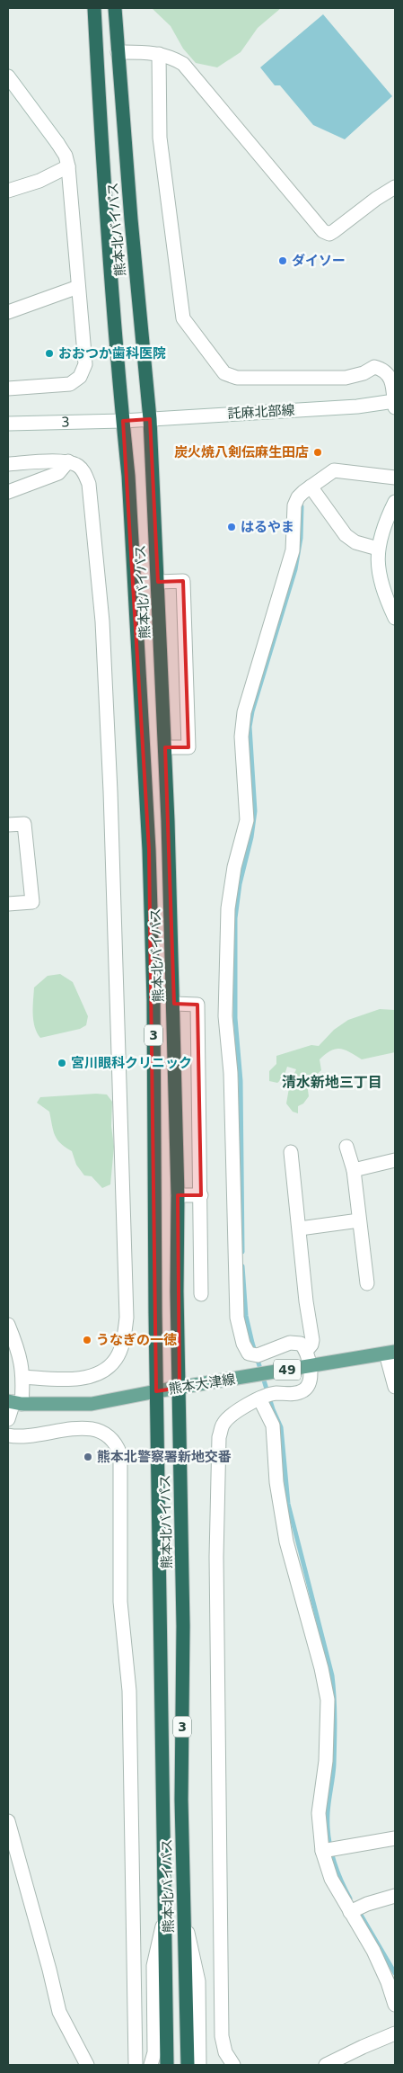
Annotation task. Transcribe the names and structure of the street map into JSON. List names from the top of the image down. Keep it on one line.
{"streets":{"highway":["熊本北バイパス","3"],"main road":["49","熊本大津線"],"street":["託麻北部線"]},"crossings":[["熊本北バイパス","託麻北部線"],["熊本北バイパス","3"],["熊本北バイパス","熊本大津線"],["託麻北部線","3"]],"districts":["清水新地三丁目"],"places":["ダイソー","おおつか歯科医院","炭火焼八剣伝麻生田店","はるやま","宮川眼科クリニック","うなぎの一徳","熊本北警察署新地交番"]}
